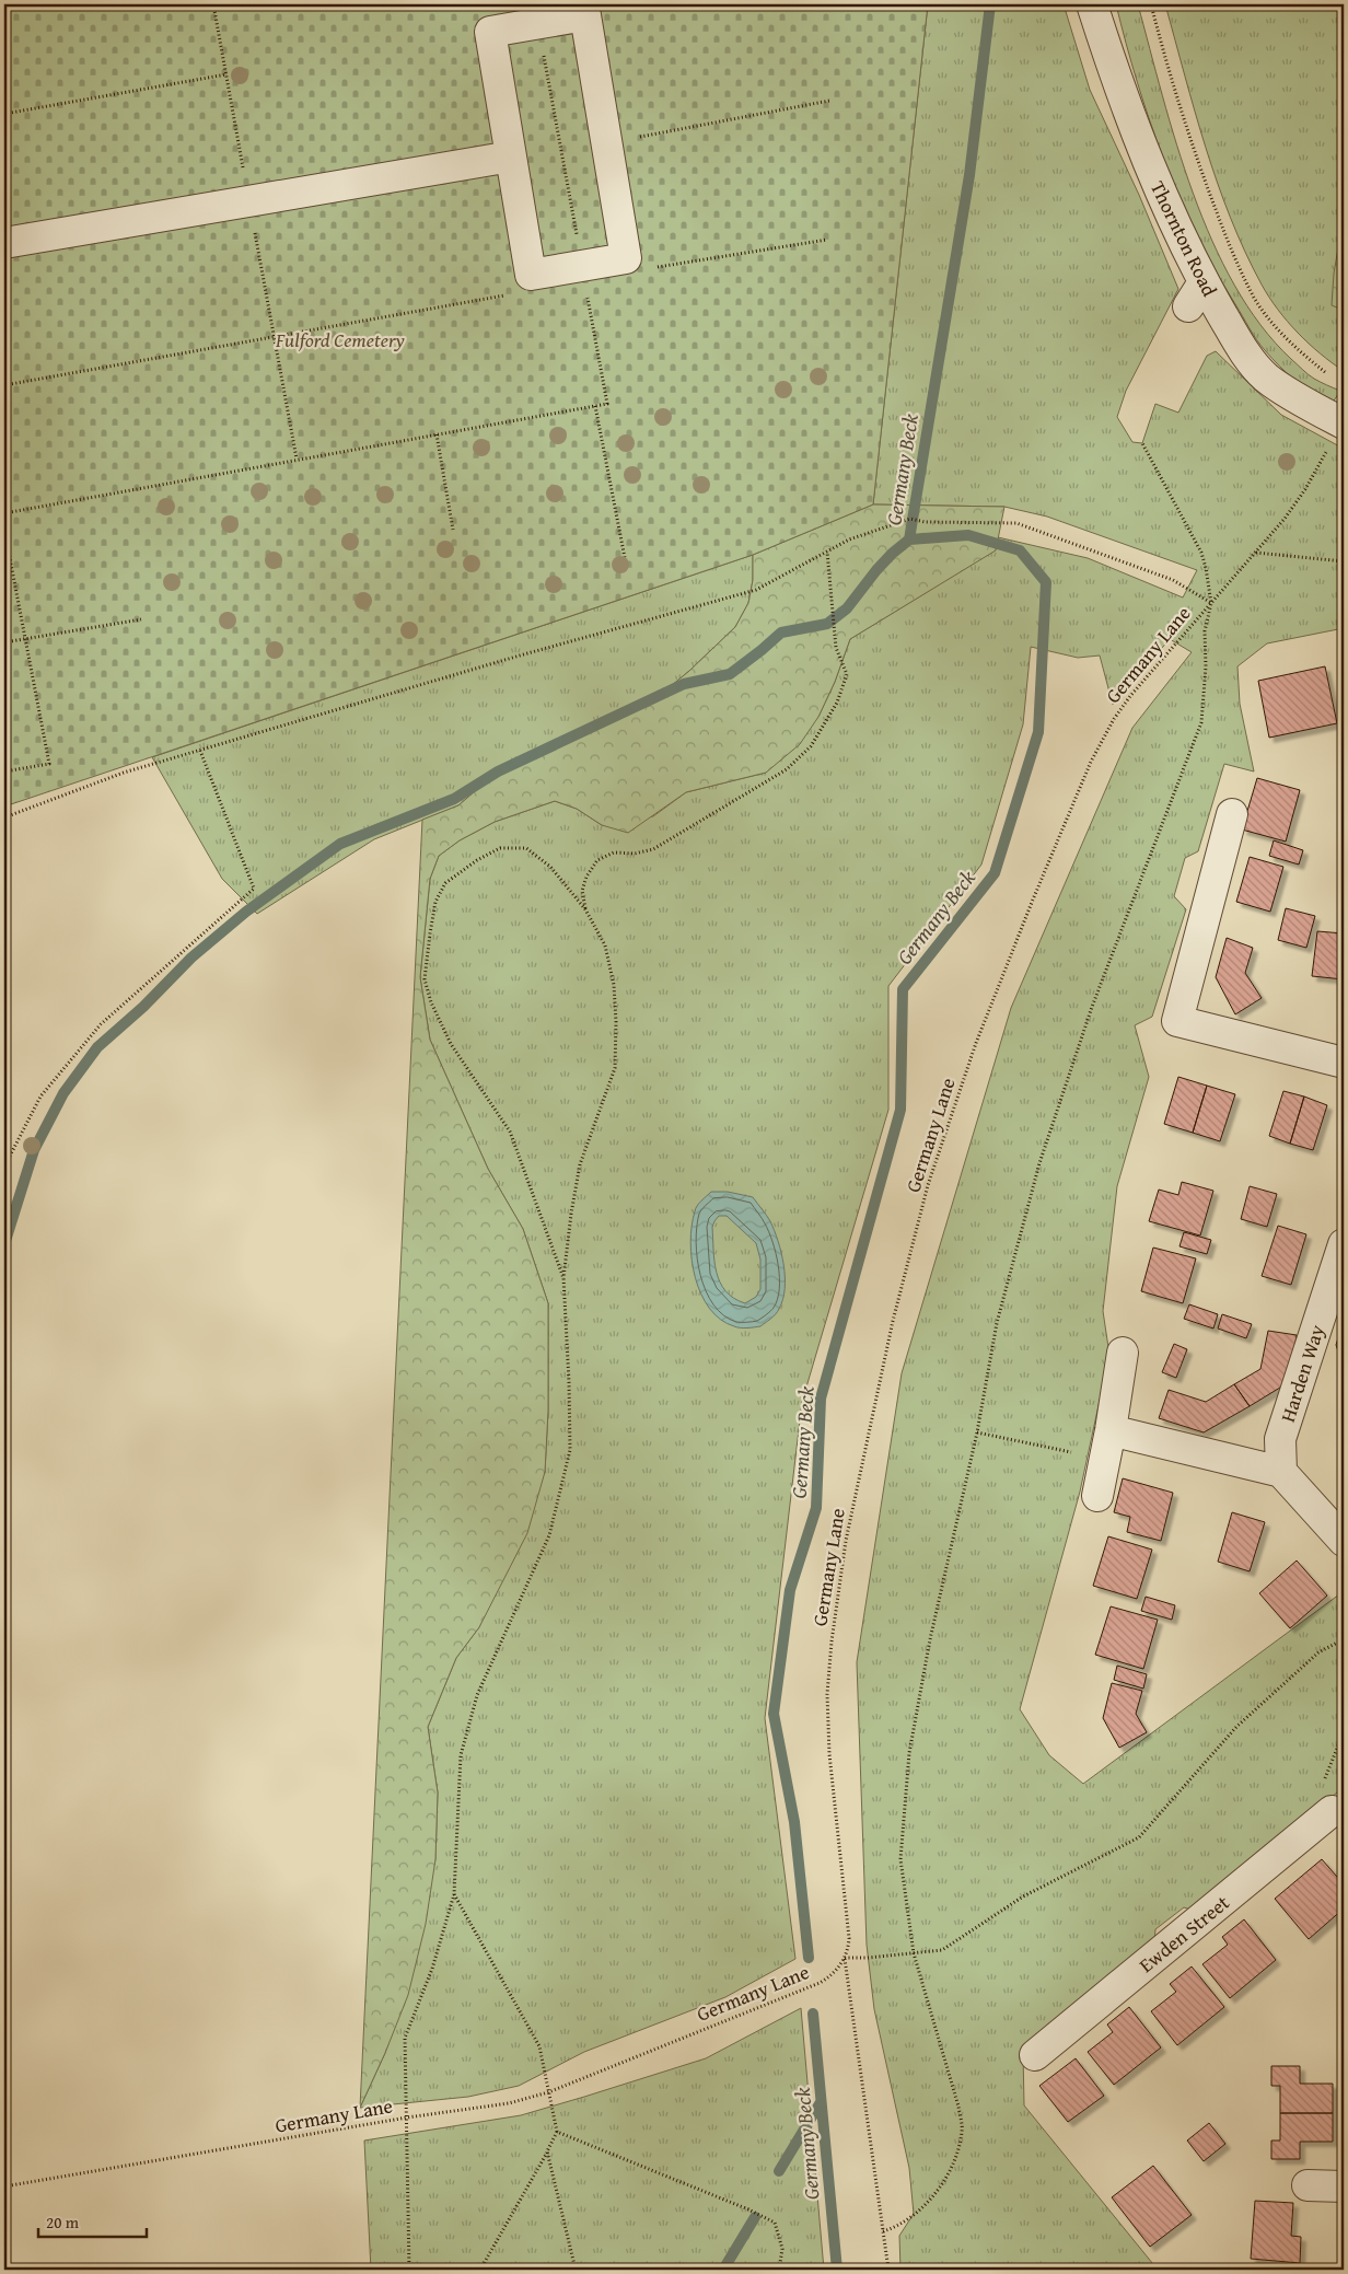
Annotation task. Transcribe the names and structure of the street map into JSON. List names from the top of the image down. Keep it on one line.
{"streets":{"street":["Thornton Road","Harden Way","Ewden Street"],"path":["Germany Lane"]},"crossings":[["Thornton Road","Germany Lane"]],"water":["Germany Beck"],"parks":["Fulford Cemetery"],"scale_bar":"20 m"}
